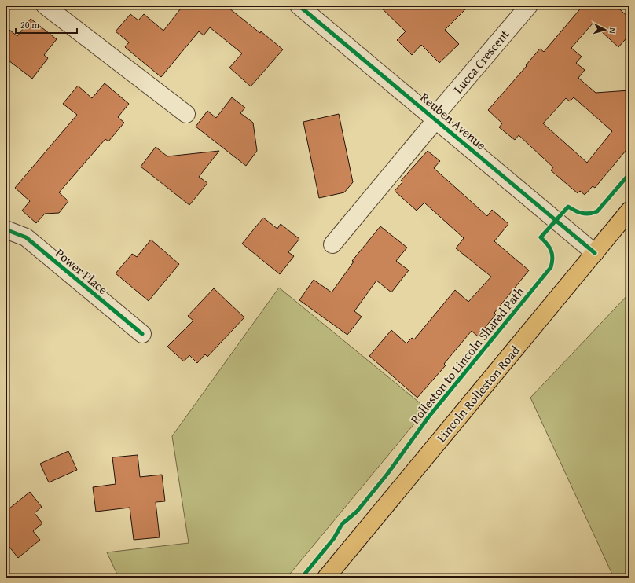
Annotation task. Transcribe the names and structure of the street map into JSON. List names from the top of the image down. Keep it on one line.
{"streets":{"main road":["Lincoln Rolleston Road"],"street":["Lucca Crescent","Reuben Avenue","Power Place"],"cycle path":["Rolleston to Lincoln Shared Path"]},"crossings":[["Lucca Crescent","Reuben Avenue"],["Reuben Avenue","Lincoln Rolleston Road"]],"scale_bar":"20 m","north":"right"}
